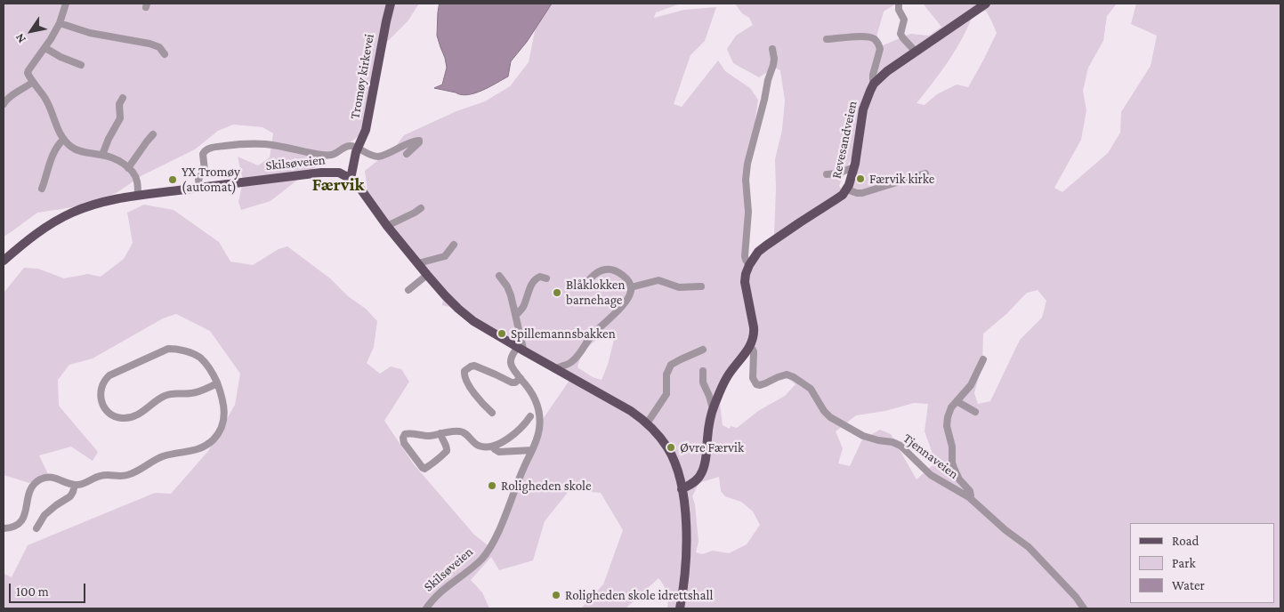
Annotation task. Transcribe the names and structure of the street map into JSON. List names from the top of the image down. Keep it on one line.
{"streets":{"main road":["Tromøy kirkevei","Revesandveien","Skilsøveien"],"street":["Tjennaveien"]},"crossings":[["Tromøy kirkevei","Skilsøveien"]],"districts":["Færvik"],"places":["Færvik kirke","YX Tromøy (automat)","Blåklokken barnehage","Spillemannsbakken","Øvre Færvik","Roligheden skole","Roligheden skole idrettshall"],"legend":["Road","Park","Water"],"scale_bar":"100 m","north":"bottom left"}
